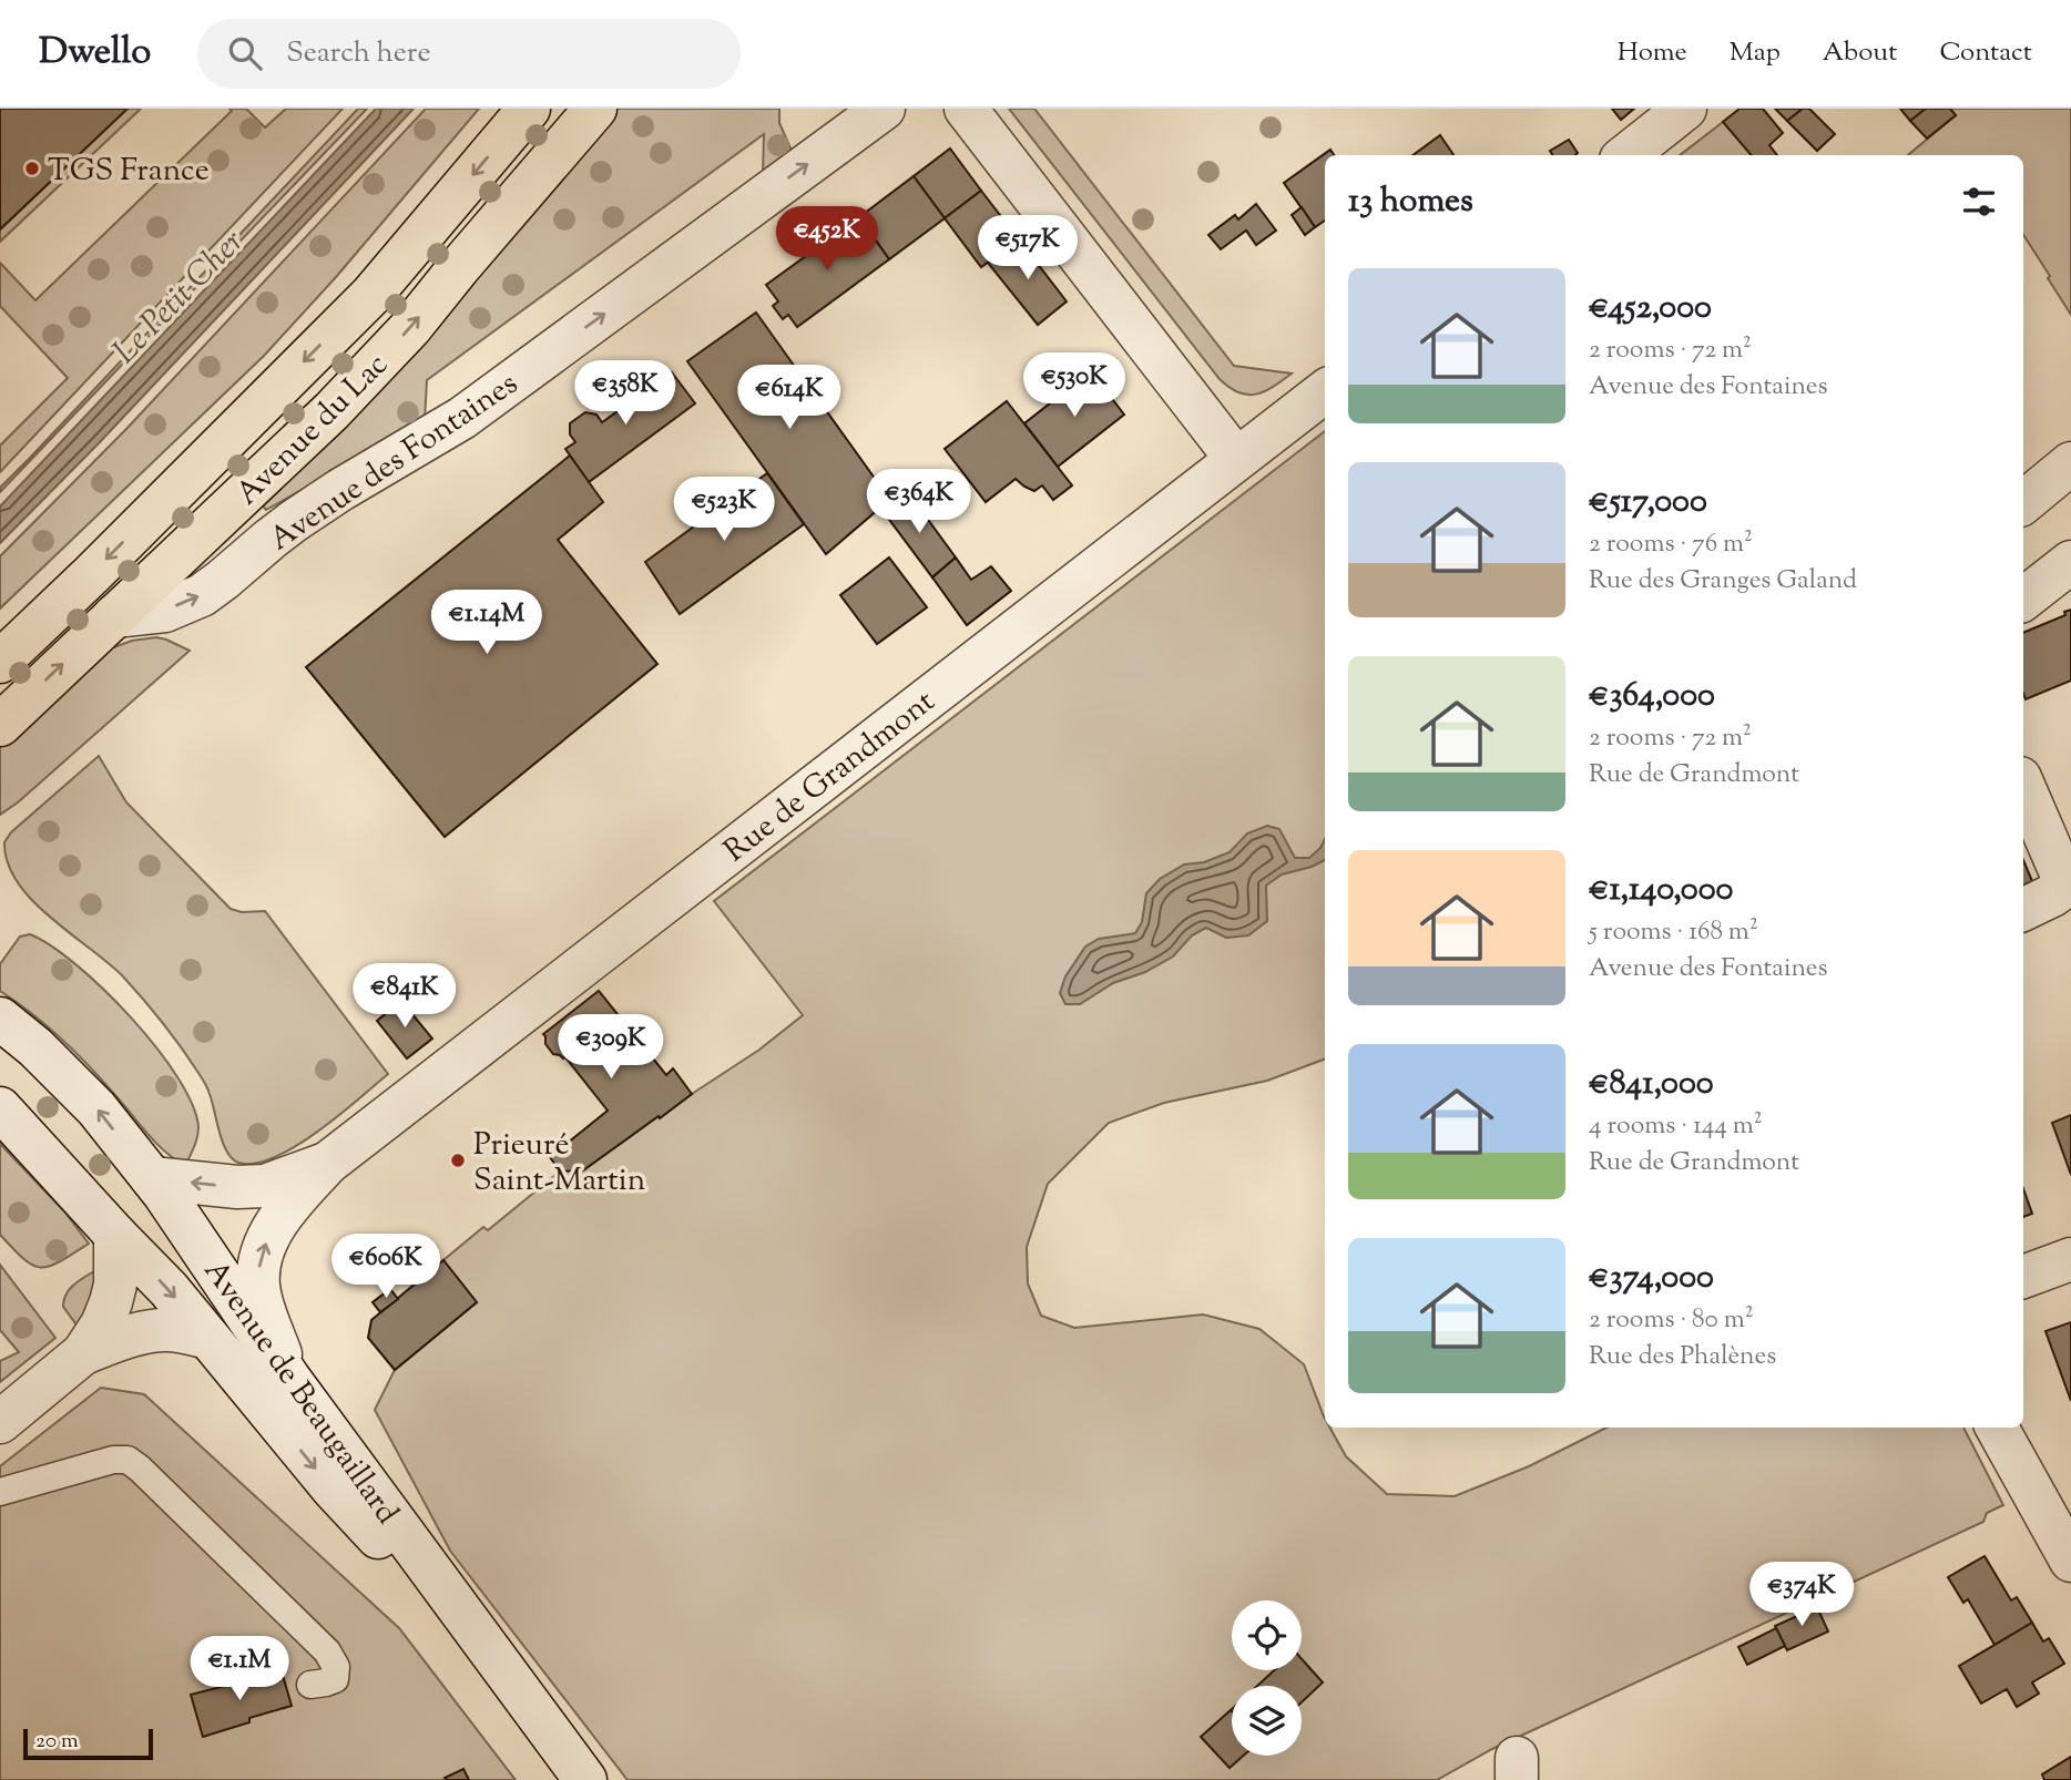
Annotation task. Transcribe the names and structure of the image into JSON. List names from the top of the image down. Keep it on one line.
{"streets":{"main road":["Avenue du Lac"],"street":["Avenue des Fontaines","Rue de Grandmont","Avenue de Beaugaillard"]},"crossings":[["Avenue du Lac","Avenue des Fontaines"],["Rue de Grandmont","Avenue de Beaugaillard"]],"one_way":["Avenue des Fontaines"],"water":["Le Petit Cher"],"places":["TGS France","Prieuré Saint-Martin"],"scale_bar":"20 m","page":{"header":"Dwello","search":"Search here","nav":["Home","Map","About","Contact"],"heading":"13 homes","price":["€452K","€517K","€530K","€358K","€614K","€364K","€523K","€1.14M","€841K","€309K","€606K","€374K","€1.1M"],"list":[{"name":"€452,000","note":"2 rooms · 72 m² · Avenue des Fontaines"},{"name":"€517,000","note":"2 rooms · 76 m² · Rue des Granges Galand"},{"name":"€364,000","note":"2 rooms · 72 m² · Rue de Grandmont"},{"name":"€1,140,000","note":"5 rooms · 168 m² · Avenue des Fontaines"},{"name":"€841,000","note":"4 rooms · 144 m² · Rue de Grandmont"},{"name":"€374,000","note":"2 rooms · 80 m² · Rue des Phalènes"}],"scale":"20 m"}}
